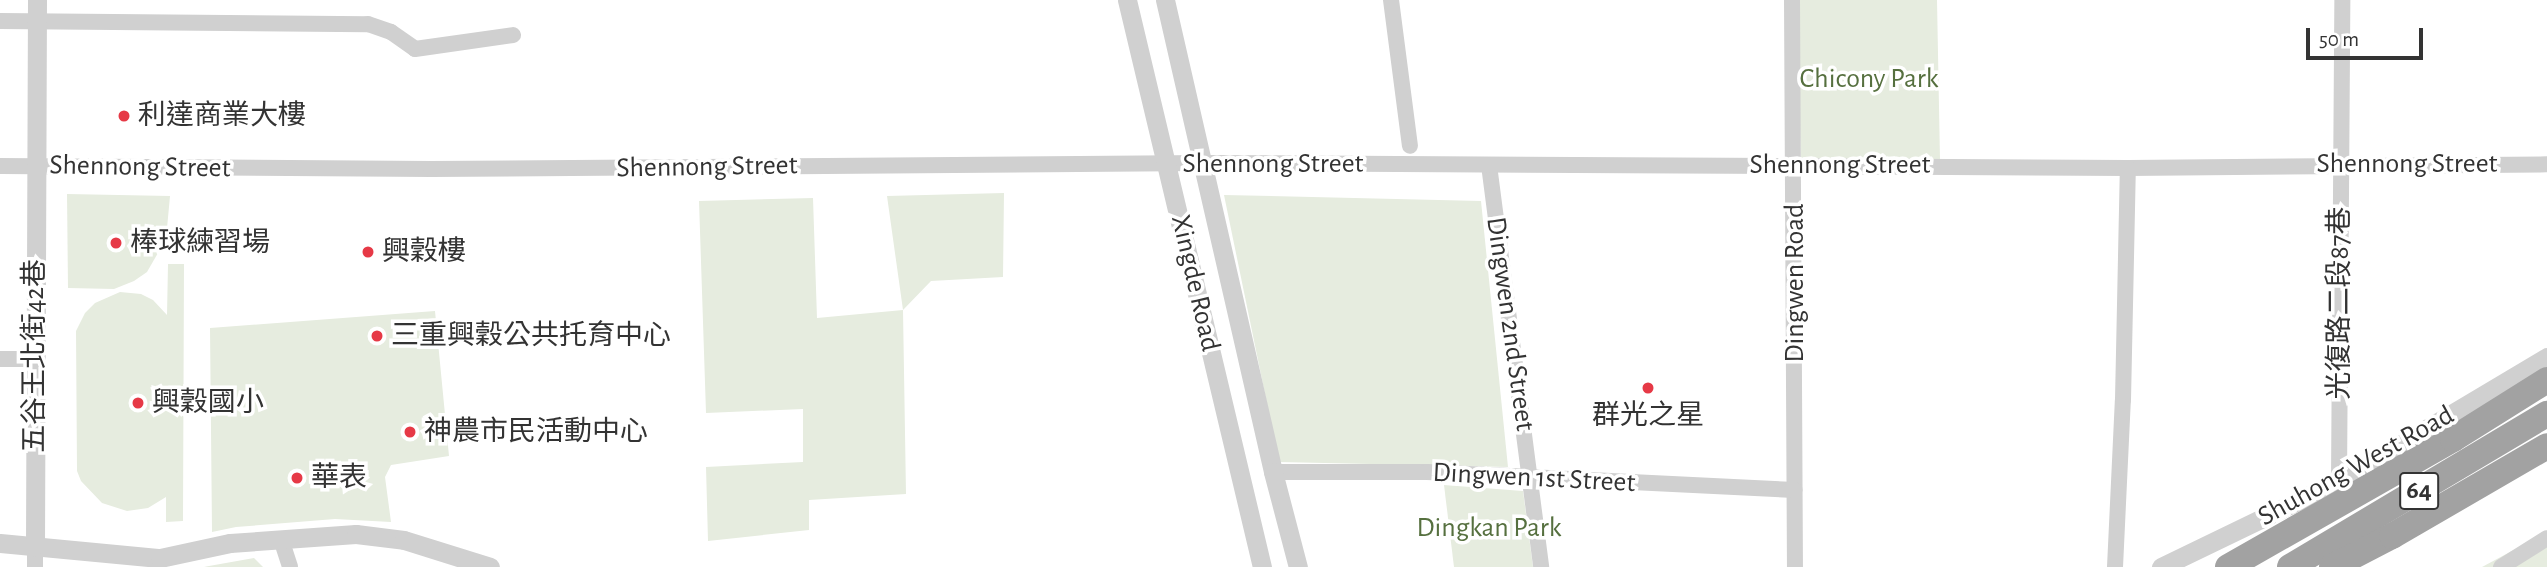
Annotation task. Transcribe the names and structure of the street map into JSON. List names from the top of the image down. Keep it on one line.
{"streets":{"highway":["64"],"street":["Shennong Street","Xingde Road","Dingwen Road","光復路二段87巷","Dingwen 2nd Street","五谷王北街42巷","Shuhong West Road","Dingwen 1st Street"]},"crossings":[["Shennong Street","Xingde Road"],["Shennong Street","Dingwen Road"],["Shennong Street","光復路二段87巷"],["Shennong Street","Dingwen 2nd Street"],["Shennong Street","五谷王北街42巷"],["Xingde Road","Dingwen 1st Street"],["Dingwen Road","Dingwen 1st Street"],["光復路二段87巷","Shuhong West Road"],["Dingwen 2nd Street","Dingwen 1st Street"]],"parks":["Chicony Park","Dingkan Park"],"places":["利達商業大樓","棒球練習場","興穀樓","三重興穀公共托育中心","群光之星","興穀國小","神農市民活動中心","華表"],"scale_bar":"50 m"}
